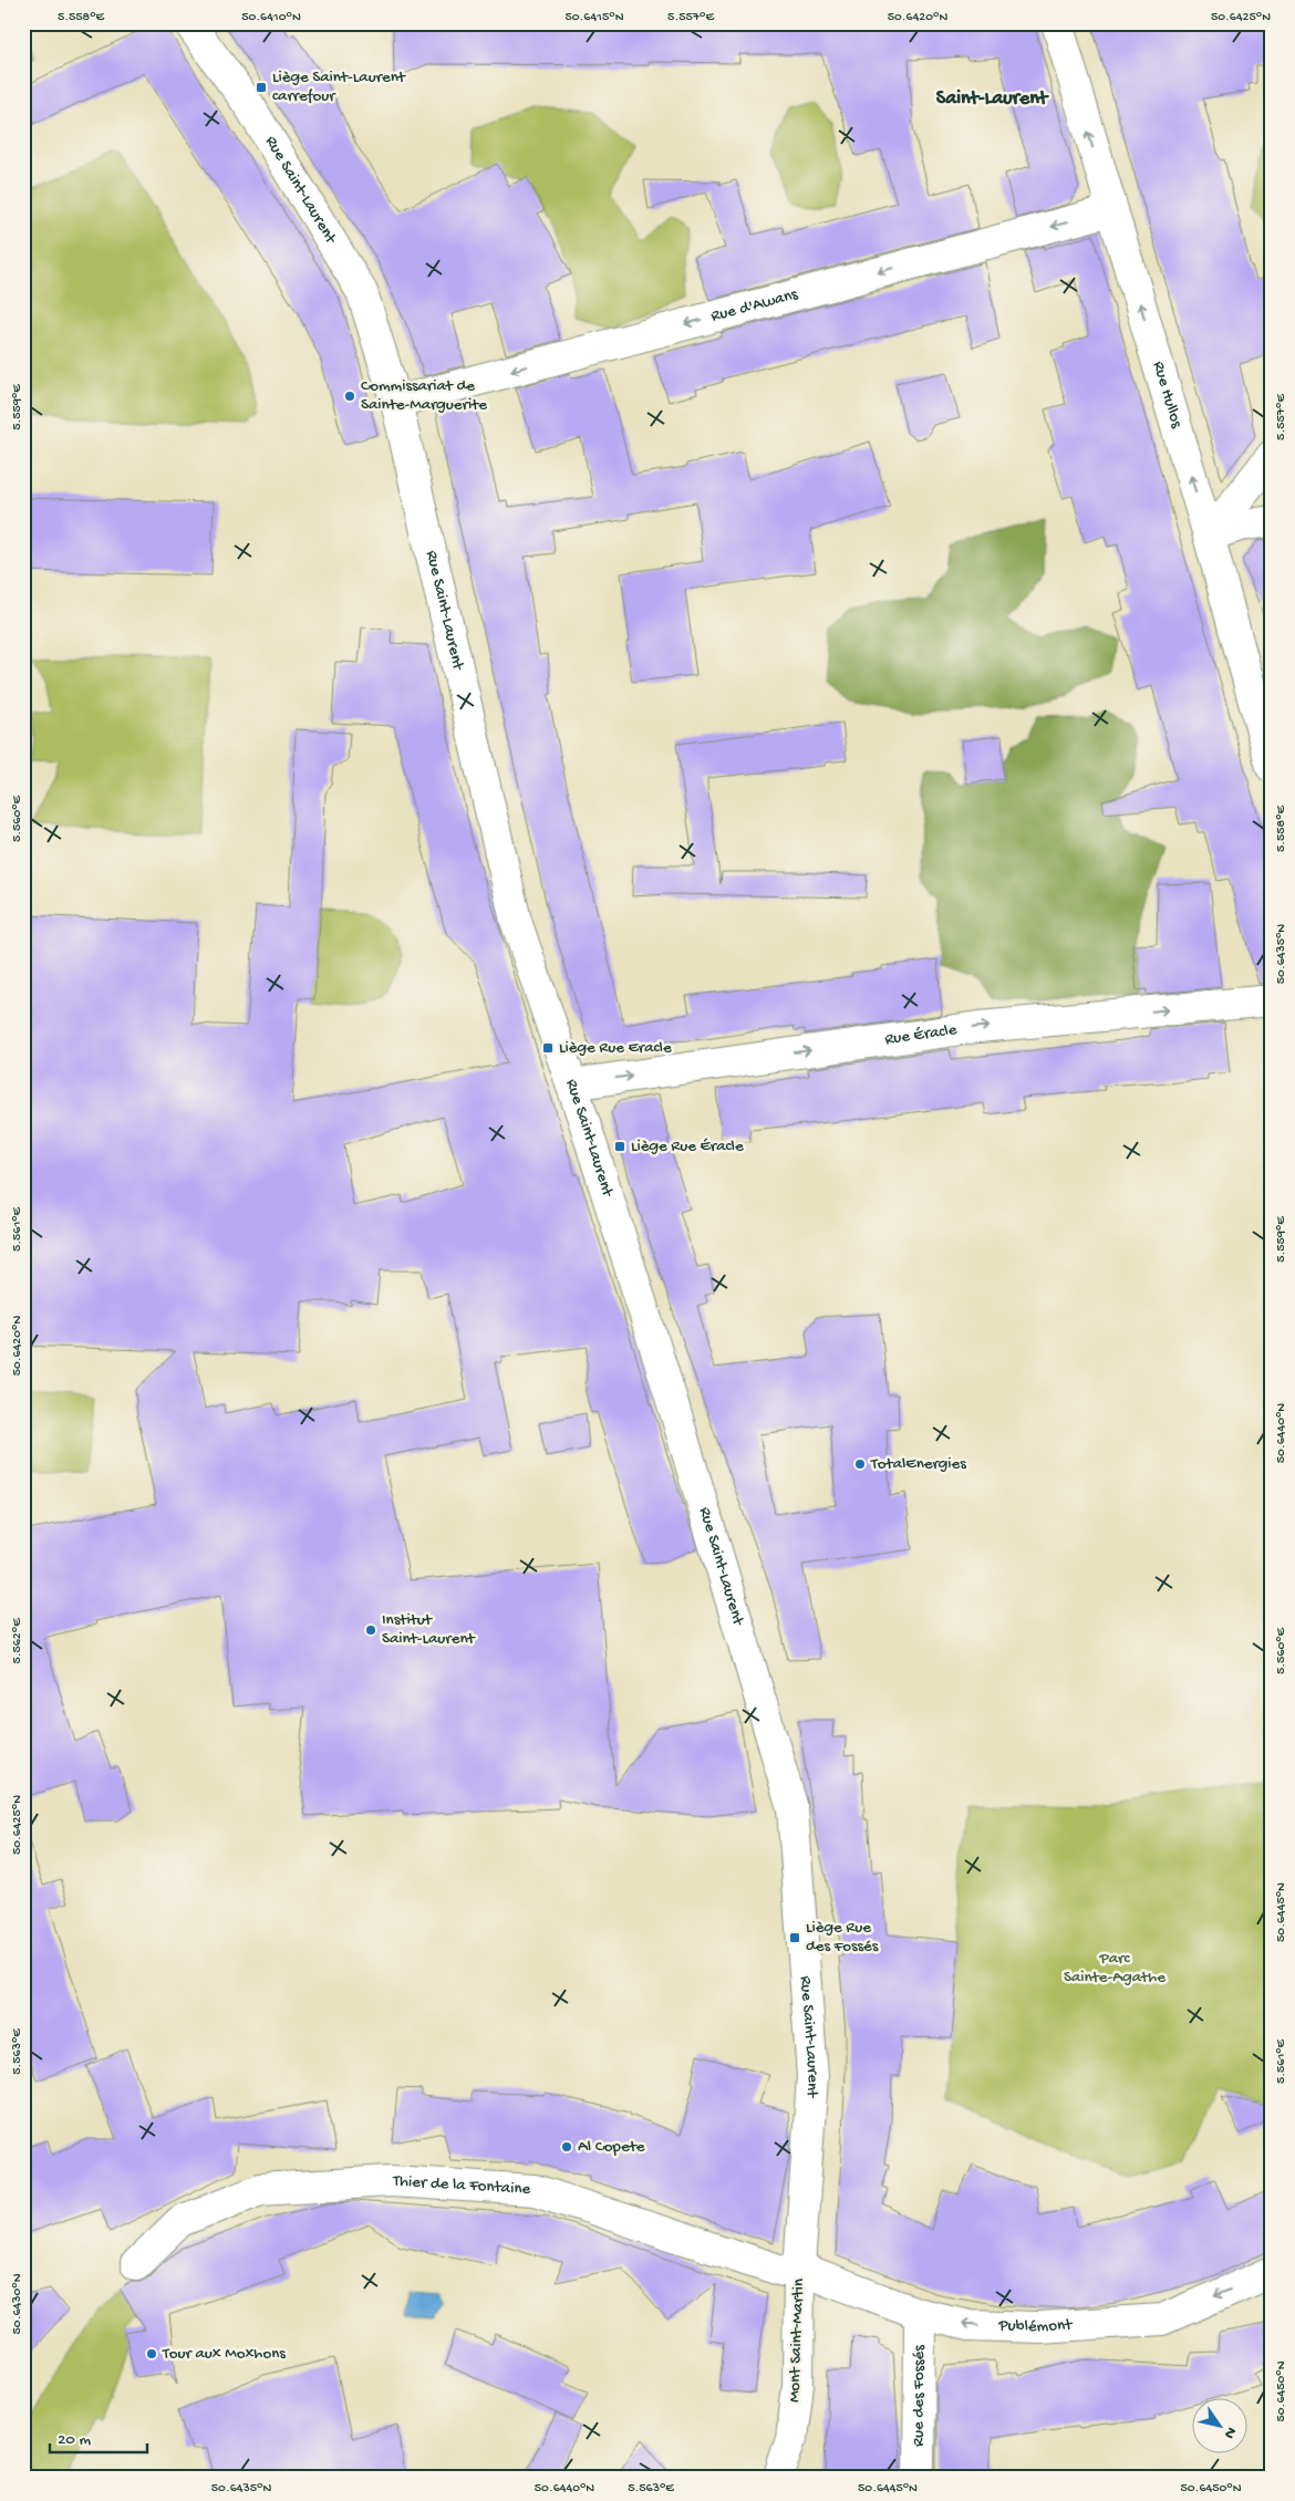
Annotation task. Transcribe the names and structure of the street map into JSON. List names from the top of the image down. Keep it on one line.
{"streets":{"street":["Rue Saint-Laurent","Rue d'Awans","Rue Hullos","Rue Éracle","Thier de la Fontaine","Publémont","Mont Saint-Martin","Rue des Fossés"]},"crossings":[["Rue Saint-Laurent","Rue d'Awans"],["Rue Saint-Laurent","Rue Éracle"],["Rue Saint-Laurent","Thier de la Fontaine"],["Rue Saint-Laurent","Publémont"],["Rue Saint-Laurent","Mont Saint-Martin"],["Rue d'Awans","Rue Hullos"],["Thier de la Fontaine","Publémont"],["Thier de la Fontaine","Mont Saint-Martin"],["Publémont","Mont Saint-Martin"],["Publémont","Rue des Fossés"]],"one_way":["Rue d'Awans","Rue Hullos","Rue Éracle","Publémont"],"districts":["Saint-Laurent"],"parks":["Parc Sainte-Agathe"],"places":{"transit":["Liège Saint-Laurent carrefour","Liège Rue Eracle","Liège Rue Éracle","Liège Rue des Fossés"],"other":["Commissariat de Sainte-Marguerite","TotalEnergies","Institut Saint-Laurent","Al Copete","Tour aux Moxhons"]},"scale_bar":"20 m","north":"bottom right","coordinates":["5.558°E","50.6410°N","50.6415°N","5.557°E","50.6420°N","50.6425°N","5.559°E","5.560°E","50.6435°N","5.561°E","50.6440°N","5.562°E","50.6445°N","5.563°E","50.6430°N","50.6450°N"]}
